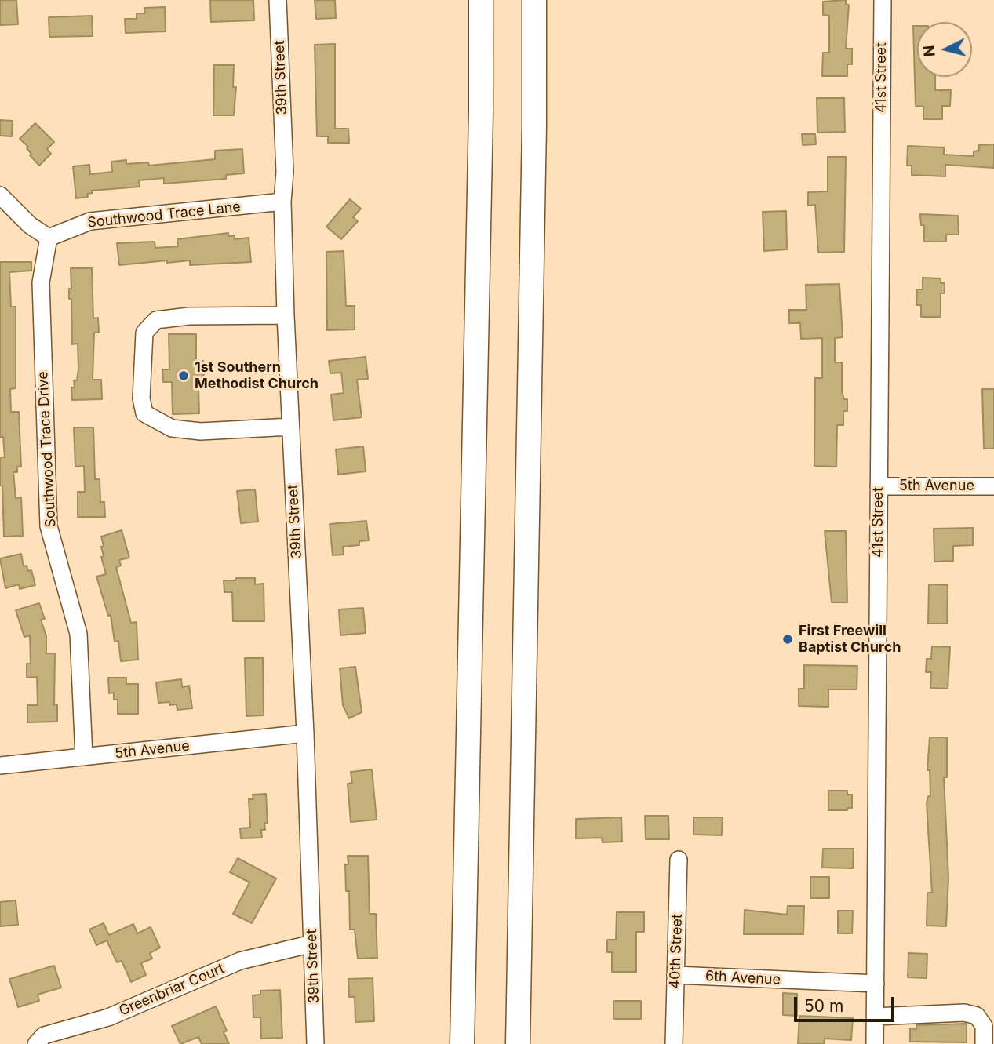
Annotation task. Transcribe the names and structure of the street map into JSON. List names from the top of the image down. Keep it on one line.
{"streets":{"street":["39th Street","41st Street","Southwood Trace Lane","Southwood Trace Drive","5th Avenue","40th Street","6th Avenue","Greenbriar Court"]},"crossings":[["39th Street","Southwood Trace Lane"],["39th Street","5th Avenue"],["39th Street","Greenbriar Court"],["41st Street","5th Avenue"],["41st Street","6th Avenue"],["Southwood Trace Lane","Southwood Trace Drive"],["Southwood Trace Drive","5th Avenue"],["40th Street","6th Avenue"]],"places":["1st Southern Methodist Church","First Freewill Baptist Church"],"scale_bar":"50 m","north":"left"}
